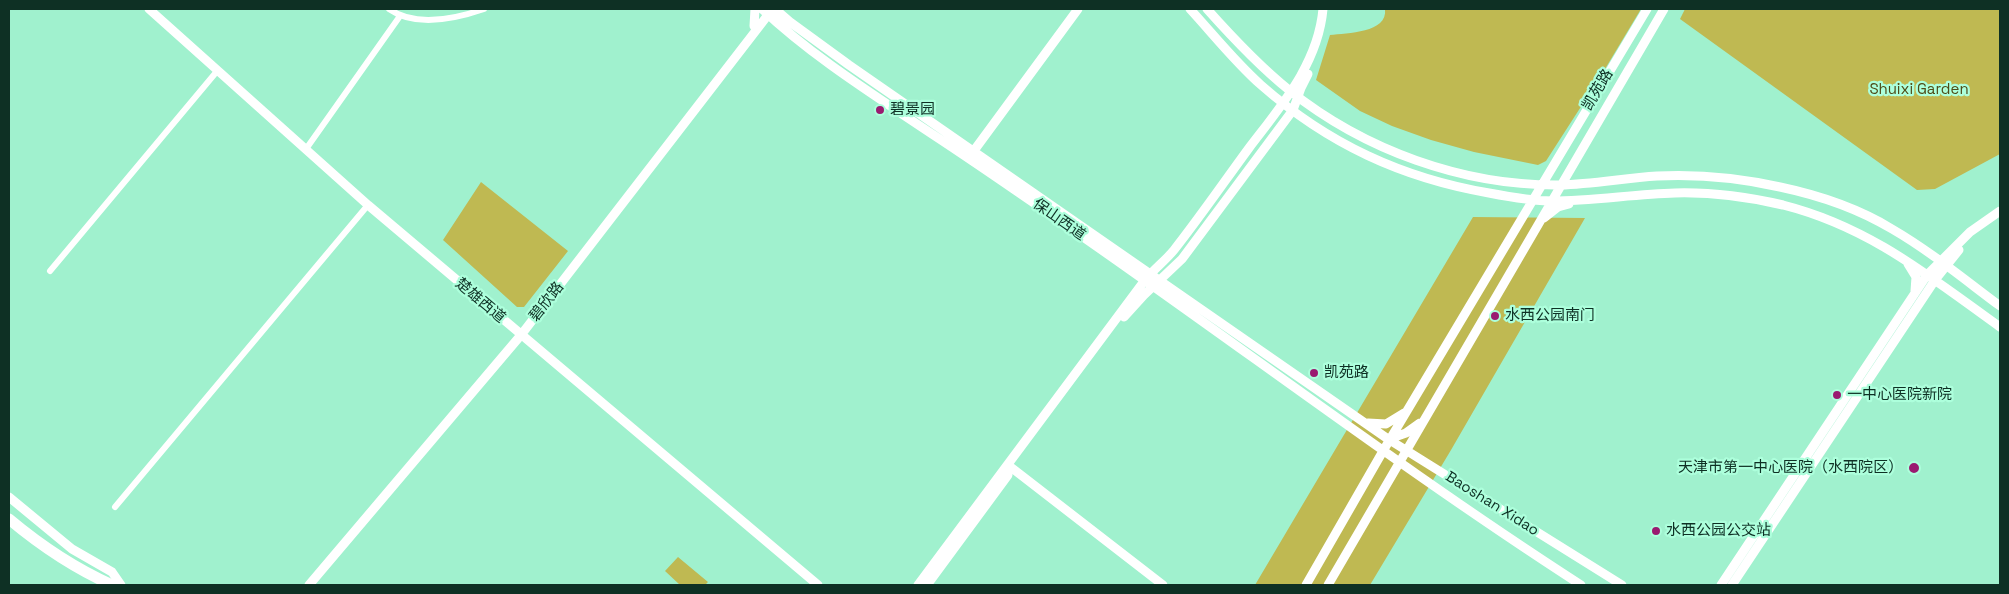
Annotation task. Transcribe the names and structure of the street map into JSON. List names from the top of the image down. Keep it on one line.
{"streets":{"main road":["凯苑路","保山西道","楚雄西道","碧欣路","Baoshan Xidao"]},"crossings":[["凯苑路","Baoshan Xidao"],["保山西道","Baoshan Xidao"],["楚雄西道","碧欣路"]],"parks":["Shuixi Garden"],"places":["碧景园","水西公园南门","凯苑路","一中心医院新院","天津市第一中心医院（水西院区）","水西公园公交站"]}
